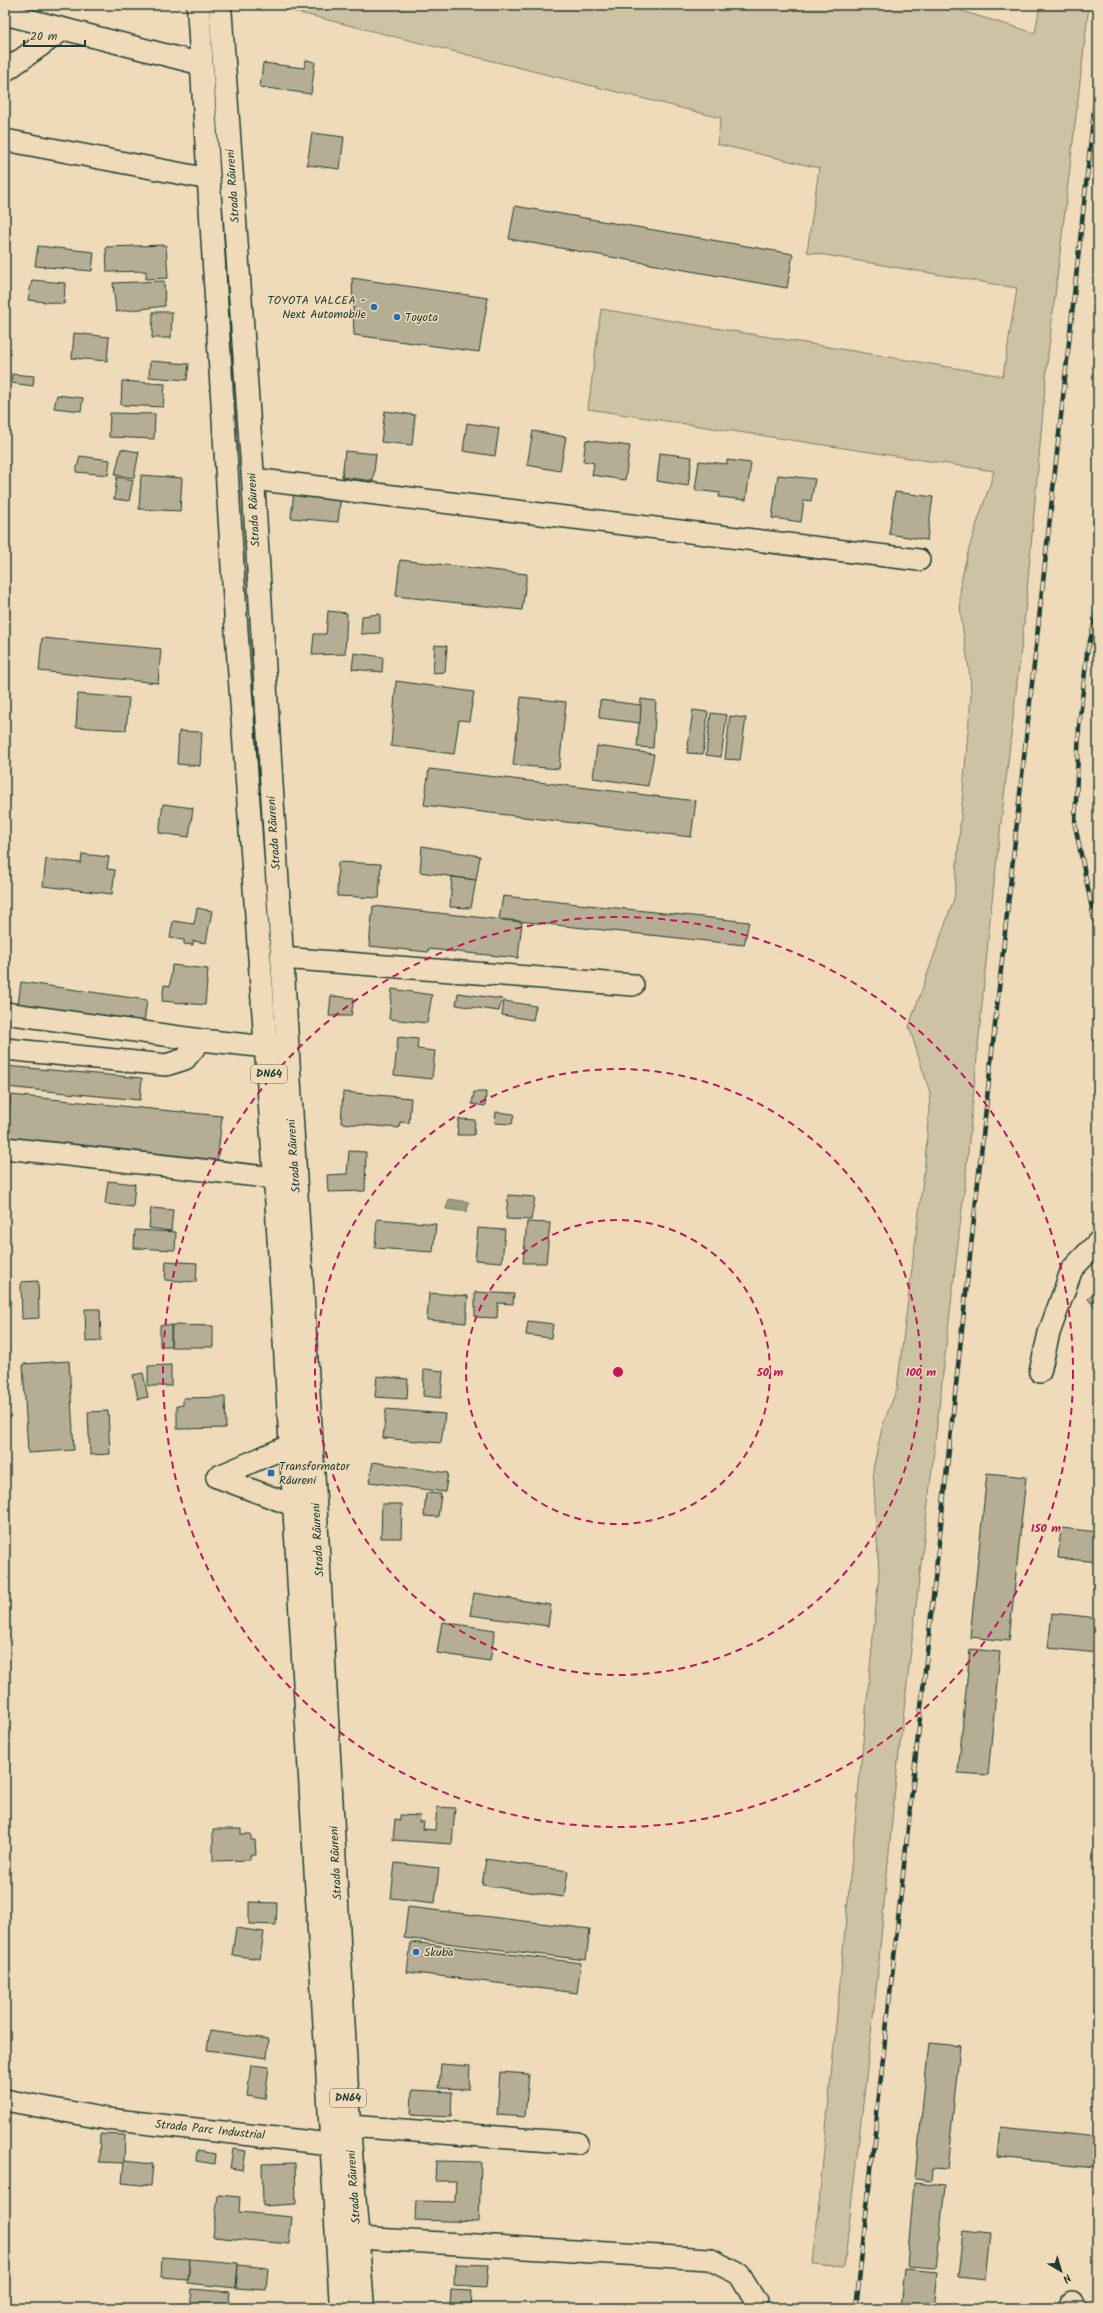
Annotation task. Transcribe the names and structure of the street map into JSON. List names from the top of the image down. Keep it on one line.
{"streets":{"main road":["Strada Râureni","DN64"],"street":["Strada Parc Industrial"]},"crossings":[["Strada Râureni","Strada Parc Industrial"]],"places":{"other":["TOYOTA VALCEA - Next Automobile","Toyota","Skuba"],"transit":["Transformator Râureni"]},"scale_bar":"20 m","north":"bottom right","rings":["50 m","100 m","150 m"]}
